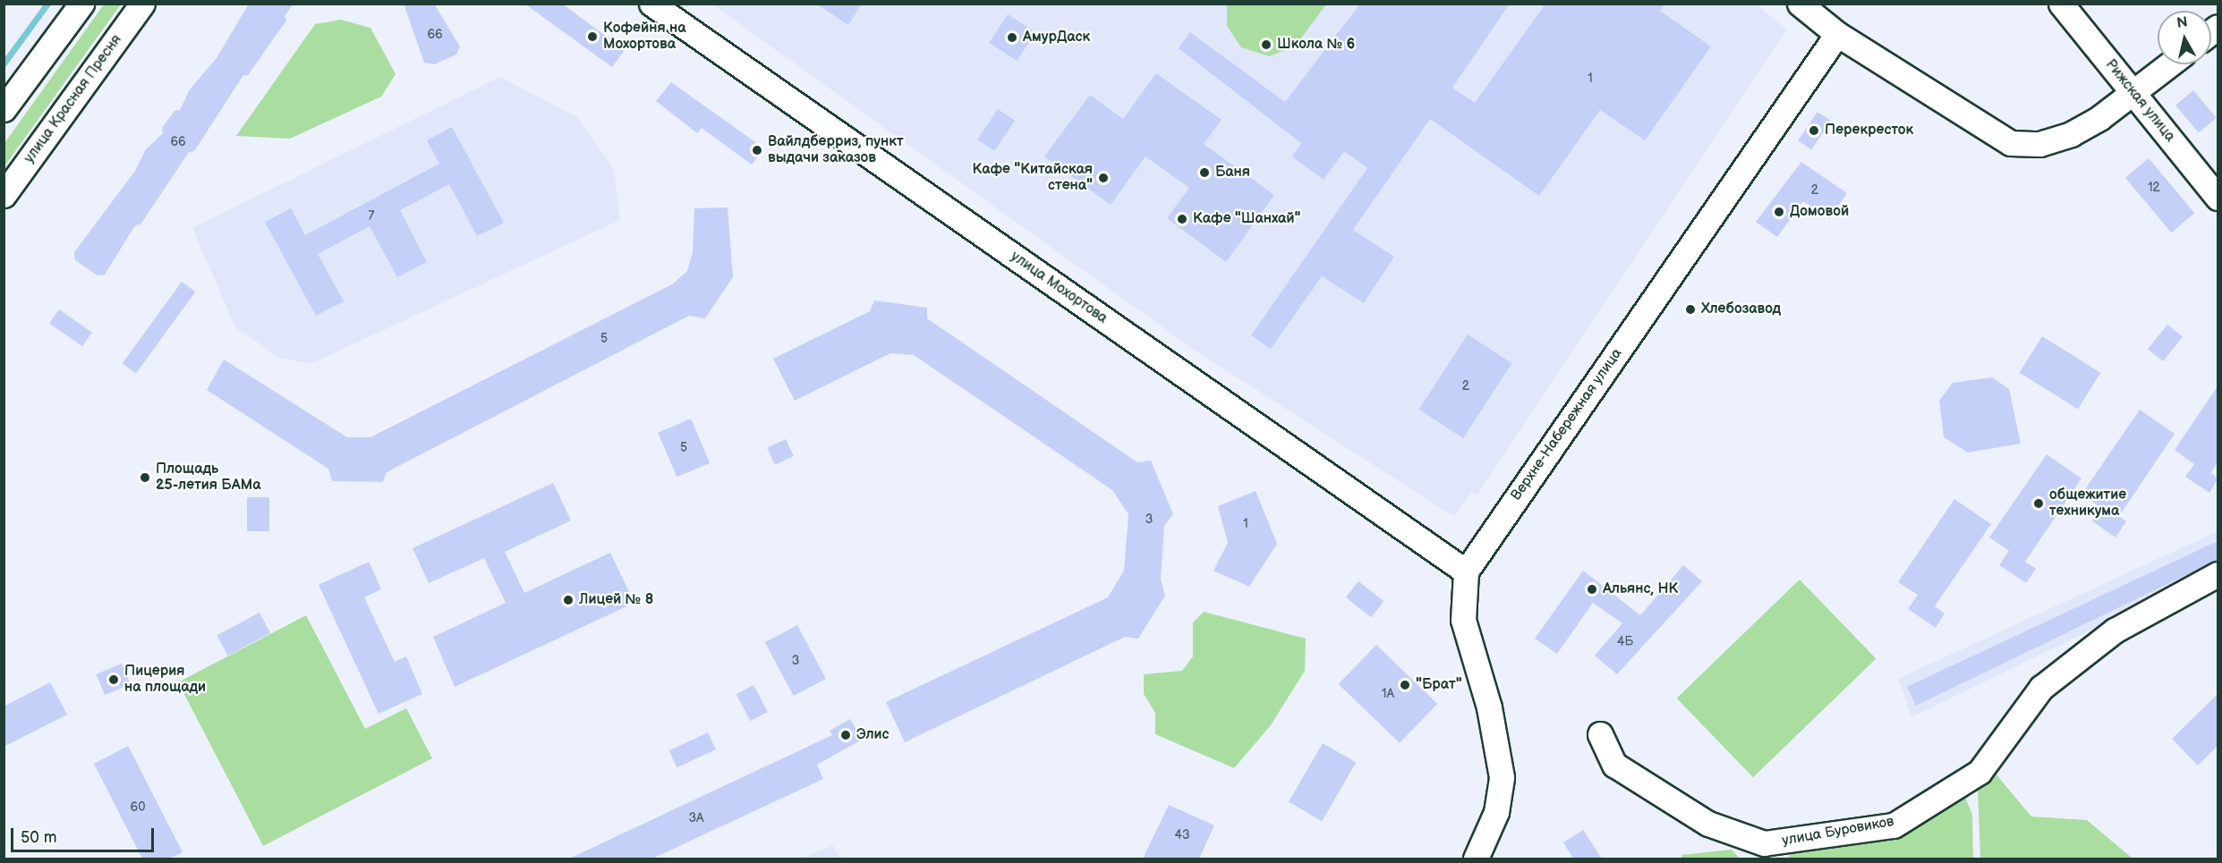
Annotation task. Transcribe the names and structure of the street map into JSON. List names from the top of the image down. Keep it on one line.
{"streets":{"street":["улица Красная Пресня","Рижская улица","улица Мохортова","Верхне-Набережная улица","улица Буровиков"]},"crossings":[["улица Мохортова","Верхне-Набережная улица"]],"places":["Кофейня на Мохортова","АмурДаск","Школа № 6","Перекресток","Вайлдберриз, пункт выдачи заказов","Баня","Кафе \"Китайская стена\"","Домовой","Кафе \"Шанхай\"","Хлебозавод","Площадь 25-летия БАМа","общежитие техникума","Альянс, НК","Лицей № 8","Пицерия на площади","\"Брат\"","Элис"],"house_numbers":["66","1","66","12","2","7","5","2","5","3","1","4Б","3","1А","60","3А","43"],"scale_bar":"50 m","north":"top"}
